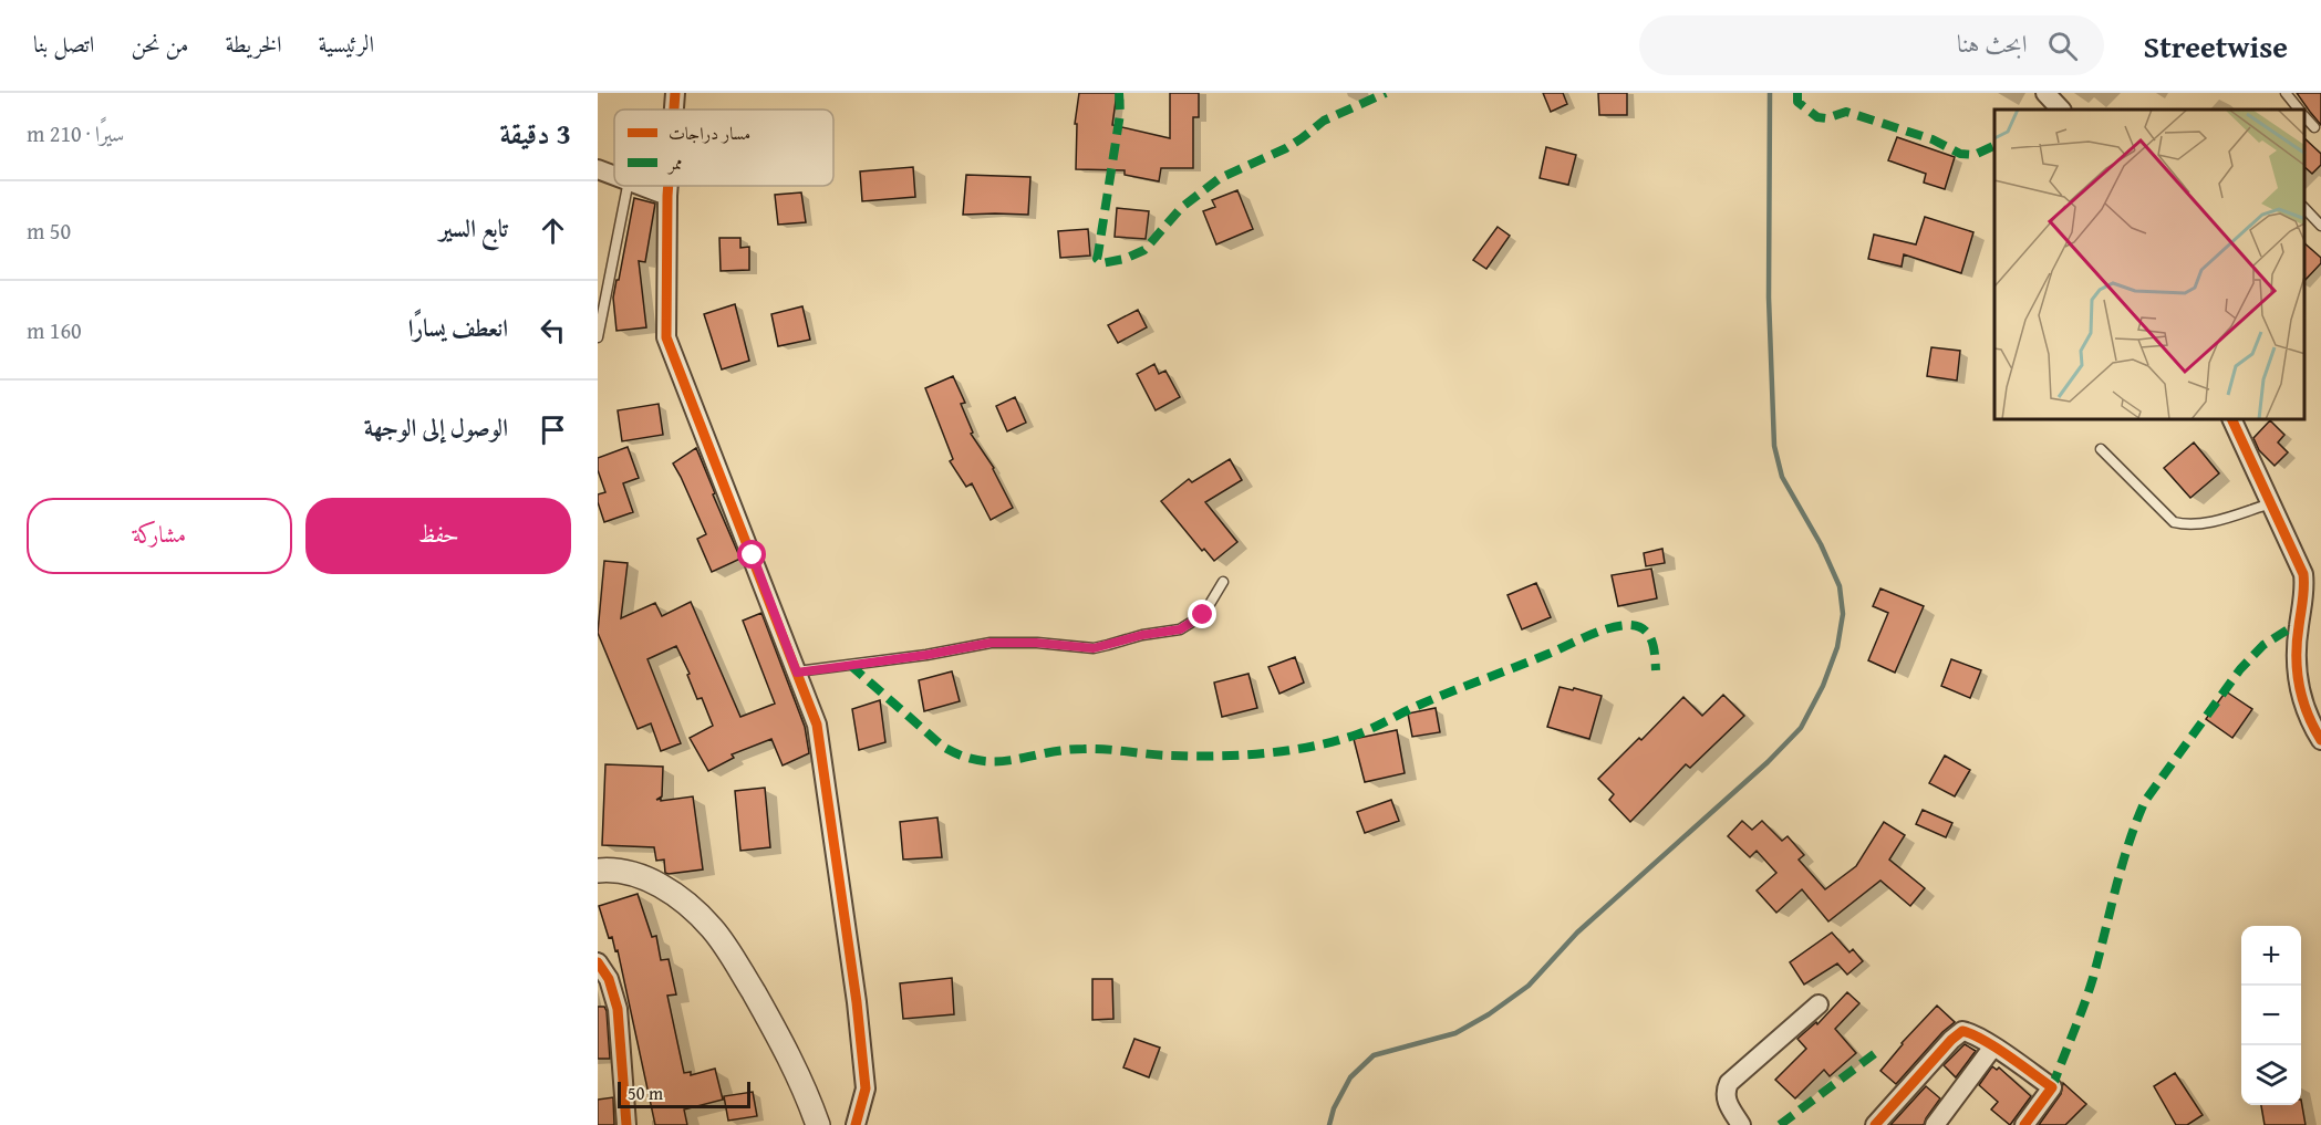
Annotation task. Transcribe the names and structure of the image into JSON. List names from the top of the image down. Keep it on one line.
{"legend":["مسار دراجات","ممر"],"scale_bar":"50 m","page":{"header":"Streetwise","search":"ابحث هنا","nav":["الرئيسية","الخريطة","من نحن","اتصل بنا"],"heading":["3 دقيقة","سيرًا · 210 m"],"list":[["تابع السير","50 m"],["انعطف يسارًا","160 m"],"الوصول إلى الوجهة"],"buttons":["حفظ","مشاركة"],"map_buttons":["+","−"],"scale":"50 m"}}
